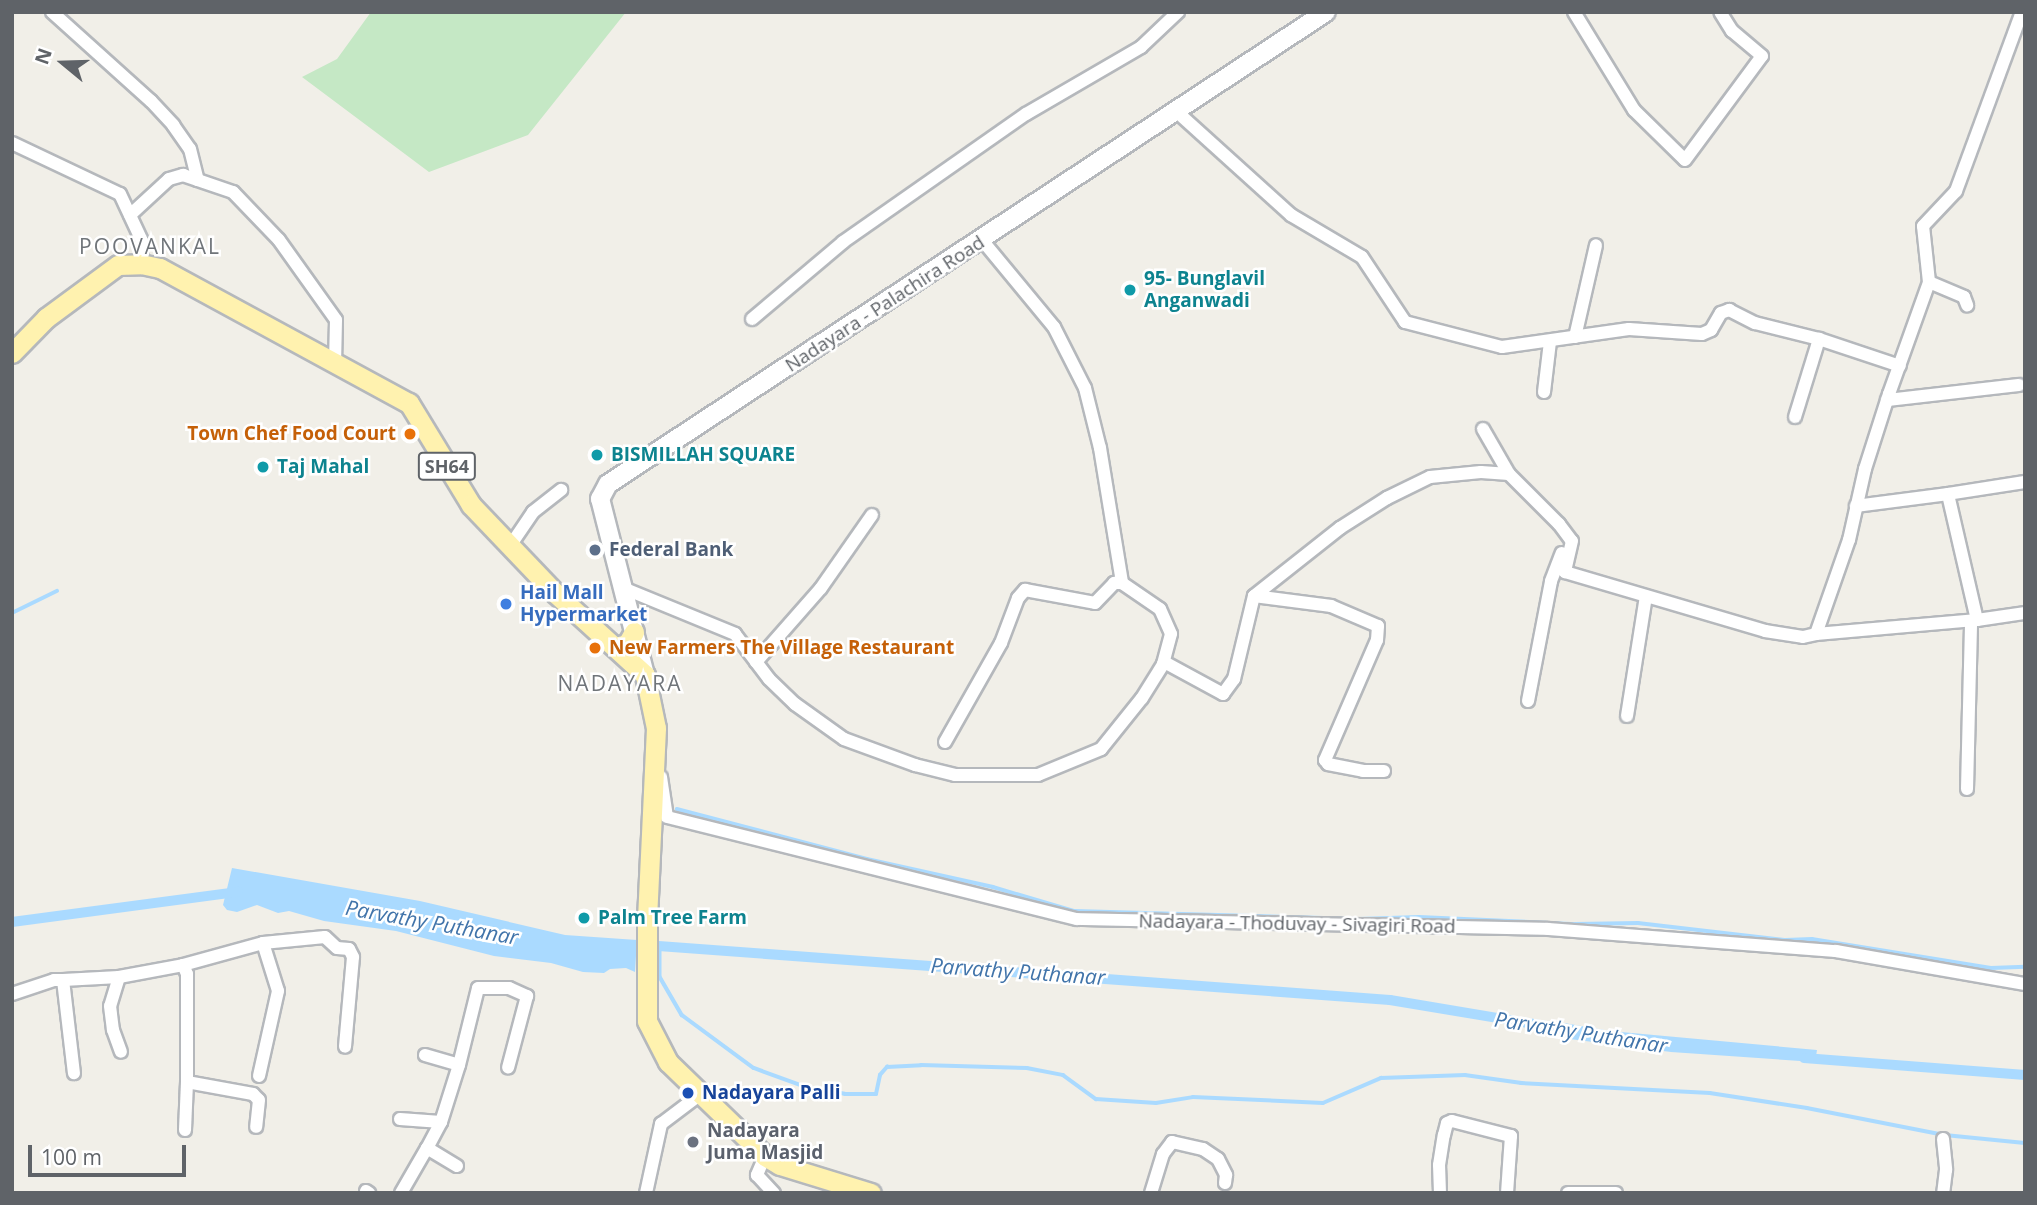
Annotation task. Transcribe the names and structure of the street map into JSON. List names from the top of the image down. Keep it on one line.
{"streets":{"main road":["Nadayara - Palachira Road","SH64"],"street":["Nadayara - Thoduvay - Sivagiri Road"]},"crossings":[["Nadayara - Palachira Road","SH64"]],"districts":["POOVANKAL","NADAYARA"],"water":["Parvathy Puthanar"],"places":["95- Bunglavil Anganwadi","Town Chef Food Court","BISMILLAH SQUARE","Taj Mahal","Federal Bank","Hail Mall Hypermarket","New Farmers The Village Restaurant","Palm Tree Farm","Nadayara Palli","Nadayara Juma Masjid"],"scale_bar":"100 m","north":"left"}
